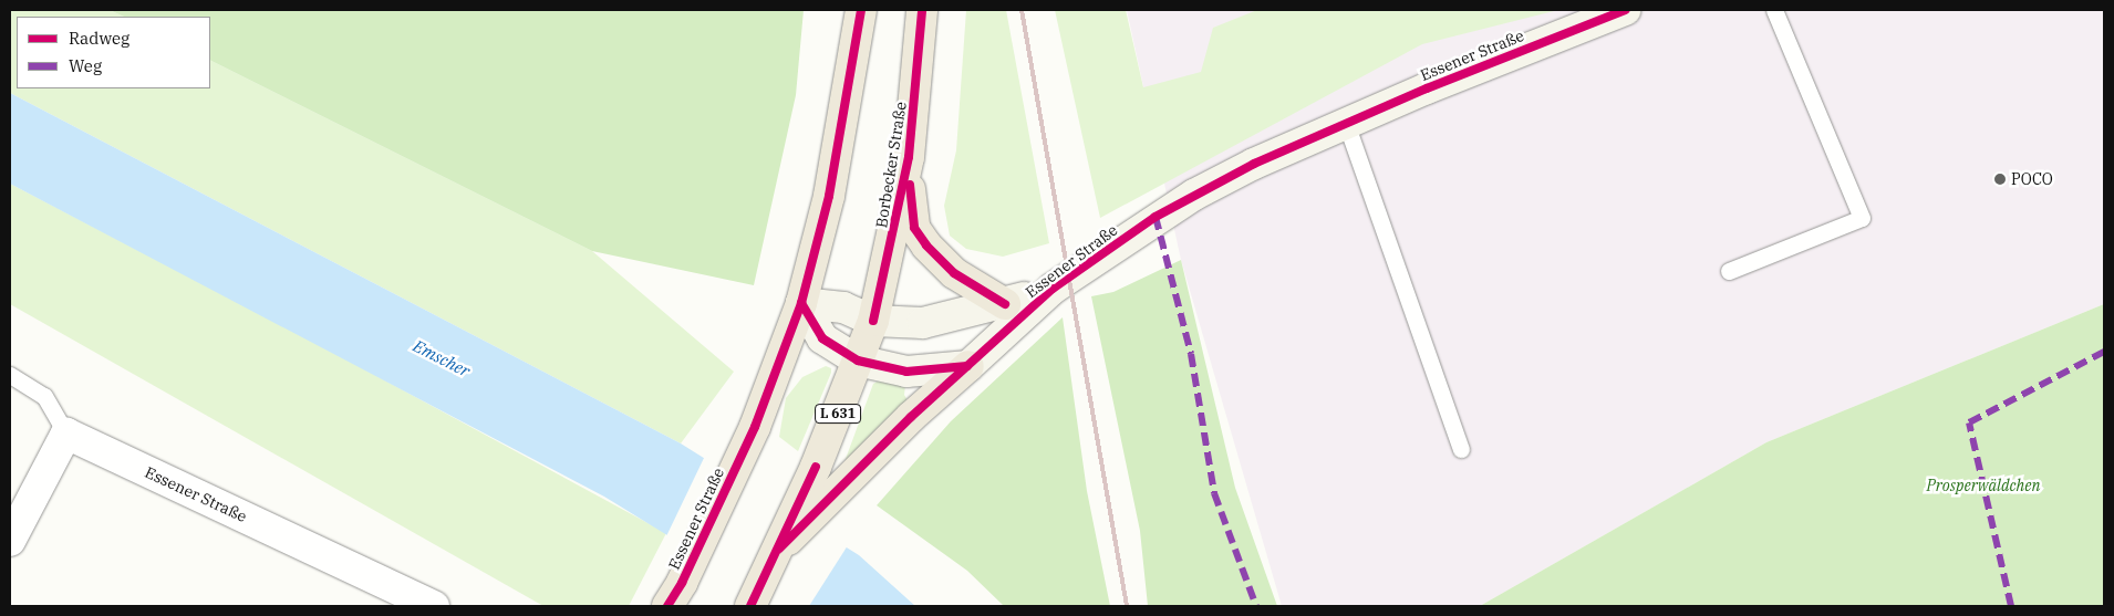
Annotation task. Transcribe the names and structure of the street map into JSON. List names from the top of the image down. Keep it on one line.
{"streets":{"main road":["Essener Straße","Borbecker Straße","L 631"]},"crossings":[["Essener Straße","Borbecker Straße"],["Essener Straße","L 631"],["Borbecker Straße","L 631"]],"water":["Emscher"],"parks":["Prosperwäldchen"],"places":["POCO"],"legend":["Radweg","Weg"]}
